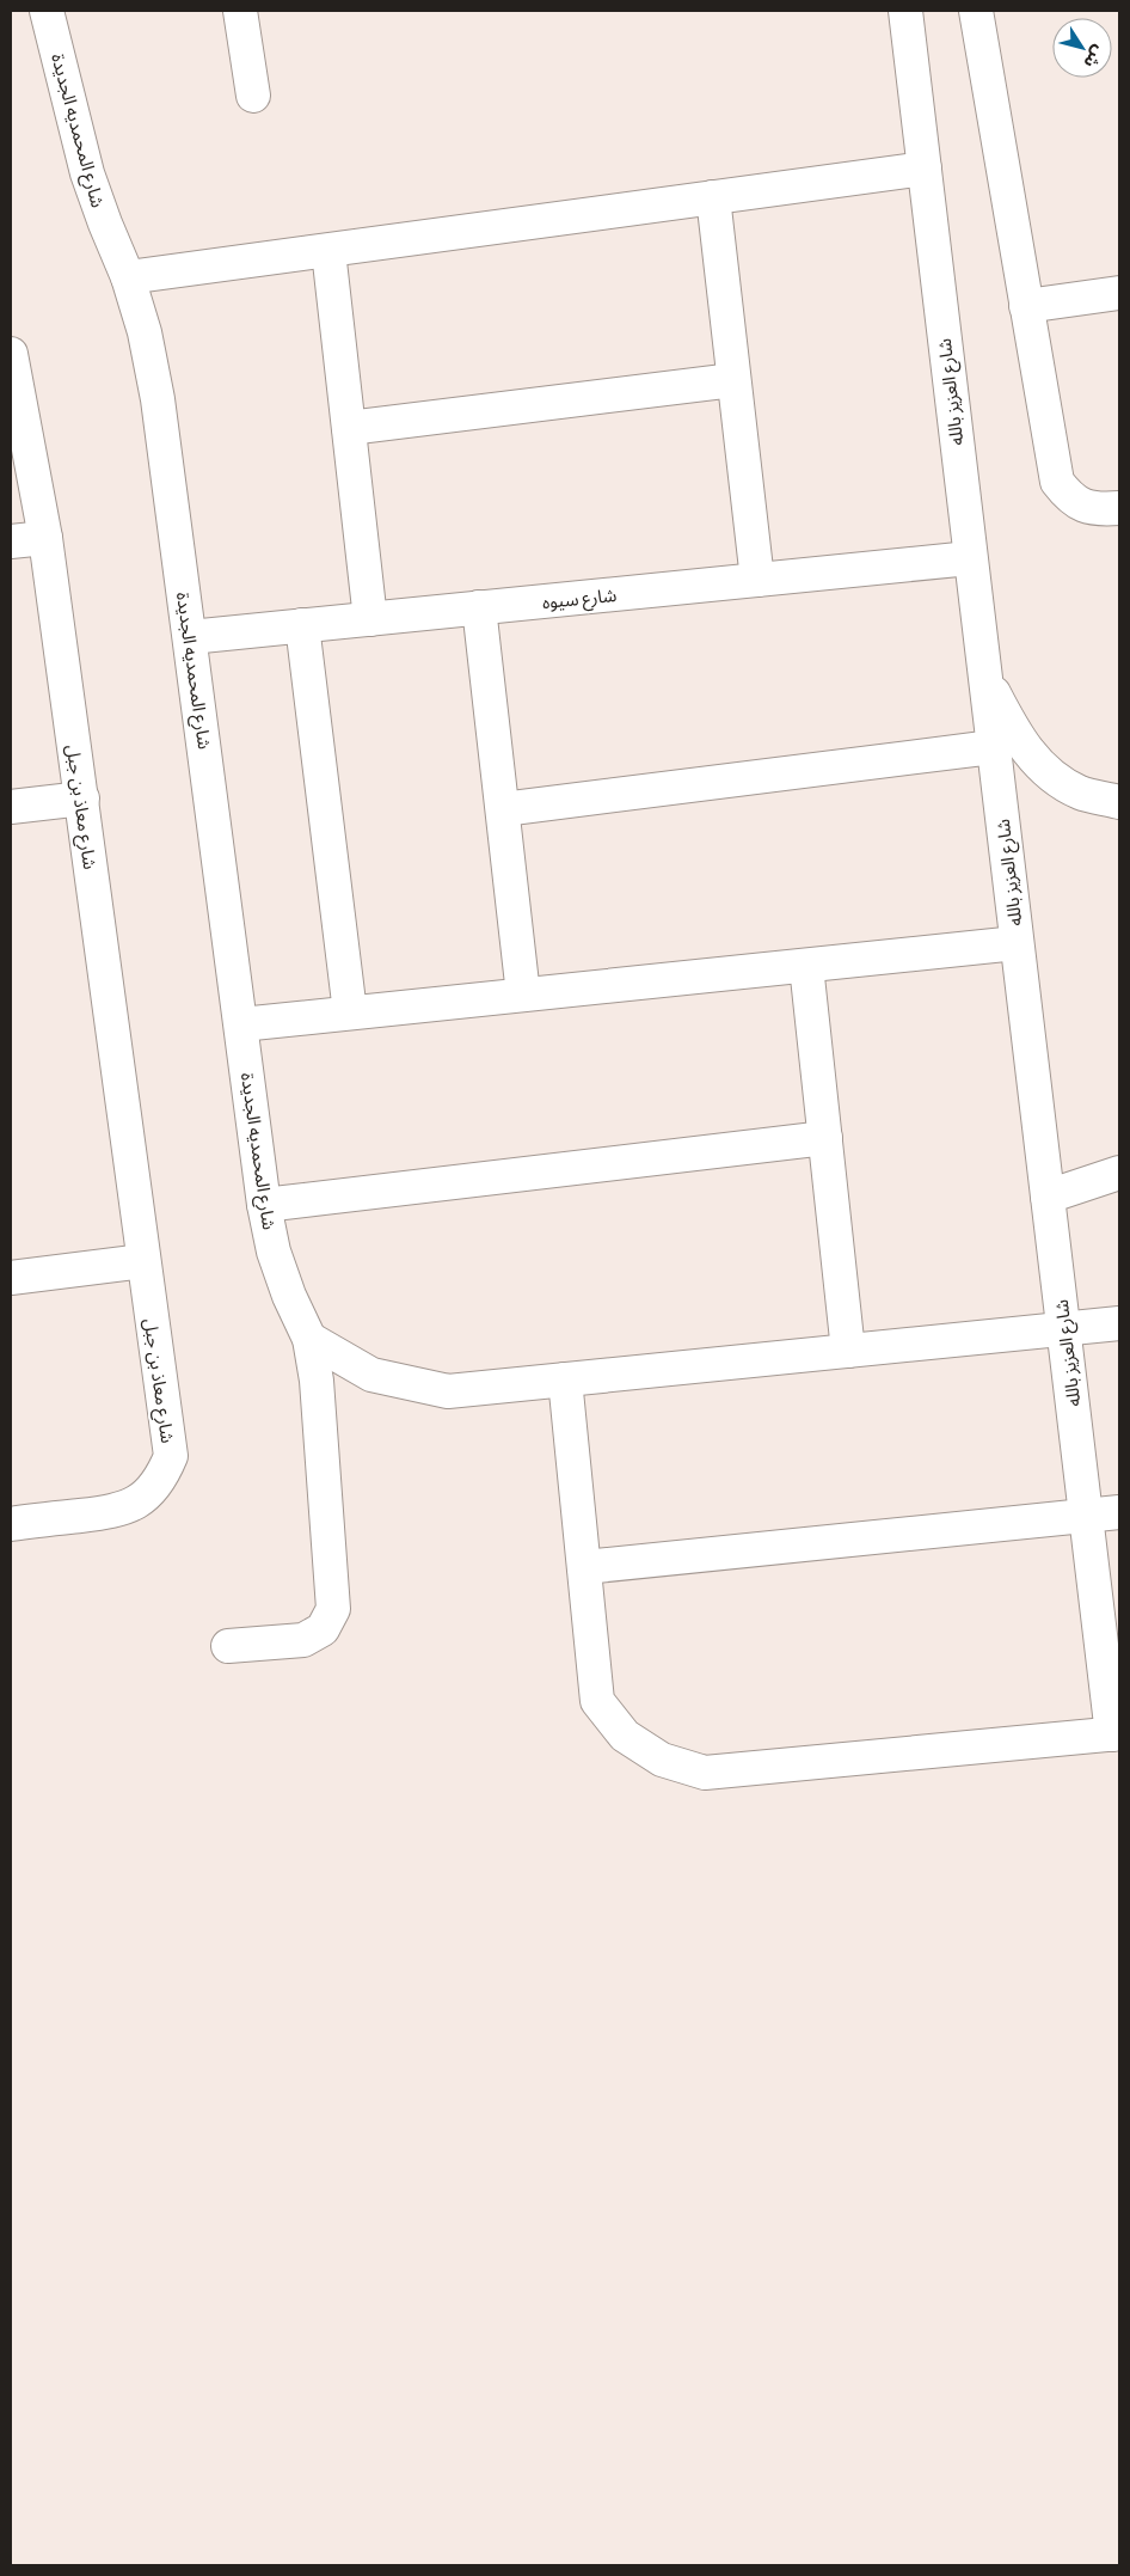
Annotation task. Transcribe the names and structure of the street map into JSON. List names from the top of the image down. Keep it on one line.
{"streets":{"street":["شارع المحمديه الجديدة","شارع العزيز بالله","شارع سيوه","شارع معاذ بن جبل"]},"crossings":[["شارع المحمديه الجديدة","شارع سيوه"],["شارع العزيز بالله","شارع سيوه"]],"north":"bottom right"}
